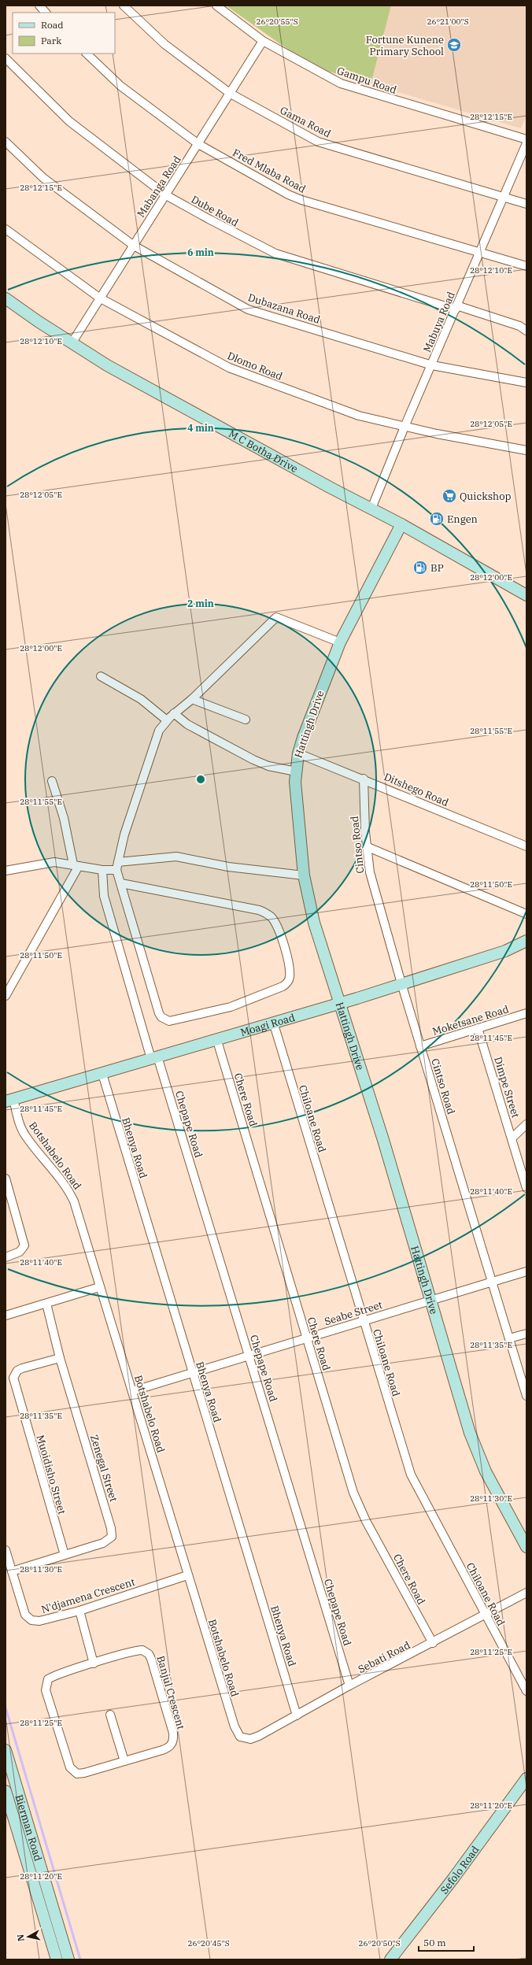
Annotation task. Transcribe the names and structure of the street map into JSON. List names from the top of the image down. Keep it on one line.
{"streets":{"street":["Gampu Road","Gama Road","Fred Mlaba Road","Mabanga Road","Dube Road","Dubazana Road","Mabuya Road","Dlomo Road","M C Botha Drive","Hattingh Drive","Ditshego Road","Cintso Road","Moketsane Road","Moagi Road","Dimpe Street","Chere Road","Chiloane Road","Chepape Road","Bhenya Road","Botshabelo Road","Seabe Street","Zenegal Street","Muoidisho Street","N'djamena Crescent","Sebati Road","Banjul Crescent","Bierman Road","Sefolo Road"]},"crossings":[["Gampu Road","Mabanga Road"],["Gama Road","Mabanga Road"],["Gama Road","Mabuya Road"],["Fred Mlaba Road","Mabanga Road"],["Fred Mlaba Road","Mabuya Road"],["Mabanga Road","Dube Road"],["Mabanga Road","Dubazana Road"],["Mabanga Road","Dlomo Road"],["Mabanga Road","M C Botha Drive"],["Dube Road","Mabuya Road"],["Dubazana Road","Mabuya Road"],["Mabuya Road","Dlomo Road"],["Mabuya Road","M C Botha Drive"],["M C Botha Drive","Hattingh Drive"],["Hattingh Drive","Ditshego Road"],["Hattingh Drive","Moagi Road"],["Hattingh Drive","Seabe Street"],["Ditshego Road","Cintso Road"],["Cintso Road","Moketsane Road"],["Cintso Road","Moagi Road"],["Cintso Road","Seabe Street"],["Moketsane Road","Dimpe Street"],["Moagi Road","Chere Road"],["Moagi Road","Chiloane Road"],["Moagi Road","Chepape Road"],["Moagi Road","Bhenya Road"],["Moagi Road","Botshabelo Road"],["Chere Road","Seabe Street"],["Chere Road","Sebati Road"],["Chiloane Road","Seabe Street"],["Chiloane Road","Sebati Road"],["Chepape Road","Seabe Street"],["Chepape Road","Sebati Road"],["Bhenya Road","Seabe Street"],["Bhenya Road","Sebati Road"],["Botshabelo Road","Seabe Street"],["Botshabelo Road","N'djamena Crescent"],["Botshabelo Road","Sebati Road"],["Zenegal Street","Muoidisho Street"],["Zenegal Street","N'djamena Crescent"]],"places":{"school or university":["Fortune Kunene Primary School"],"supermarket":["Quickshop"],"fuel station":["Engen","BP"]},"legend":["Road","Park"],"scale_bar":"50 m","north":"left","coordinates":["26°20'55\"S","26°21'00\"S","28°12'15\"E","28°12'10\"E","28°12'05\"E","28°12'00\"E","28°11'55\"E","28°11'50\"E","28°11'45\"E","28°11'40\"E","28°11'35\"E","28°11'30\"E","28°11'25\"E","28°11'20\"E","26°20'45\"S","26°20'50\"S"],"rings":["6 min","4 min","2 min"]}
